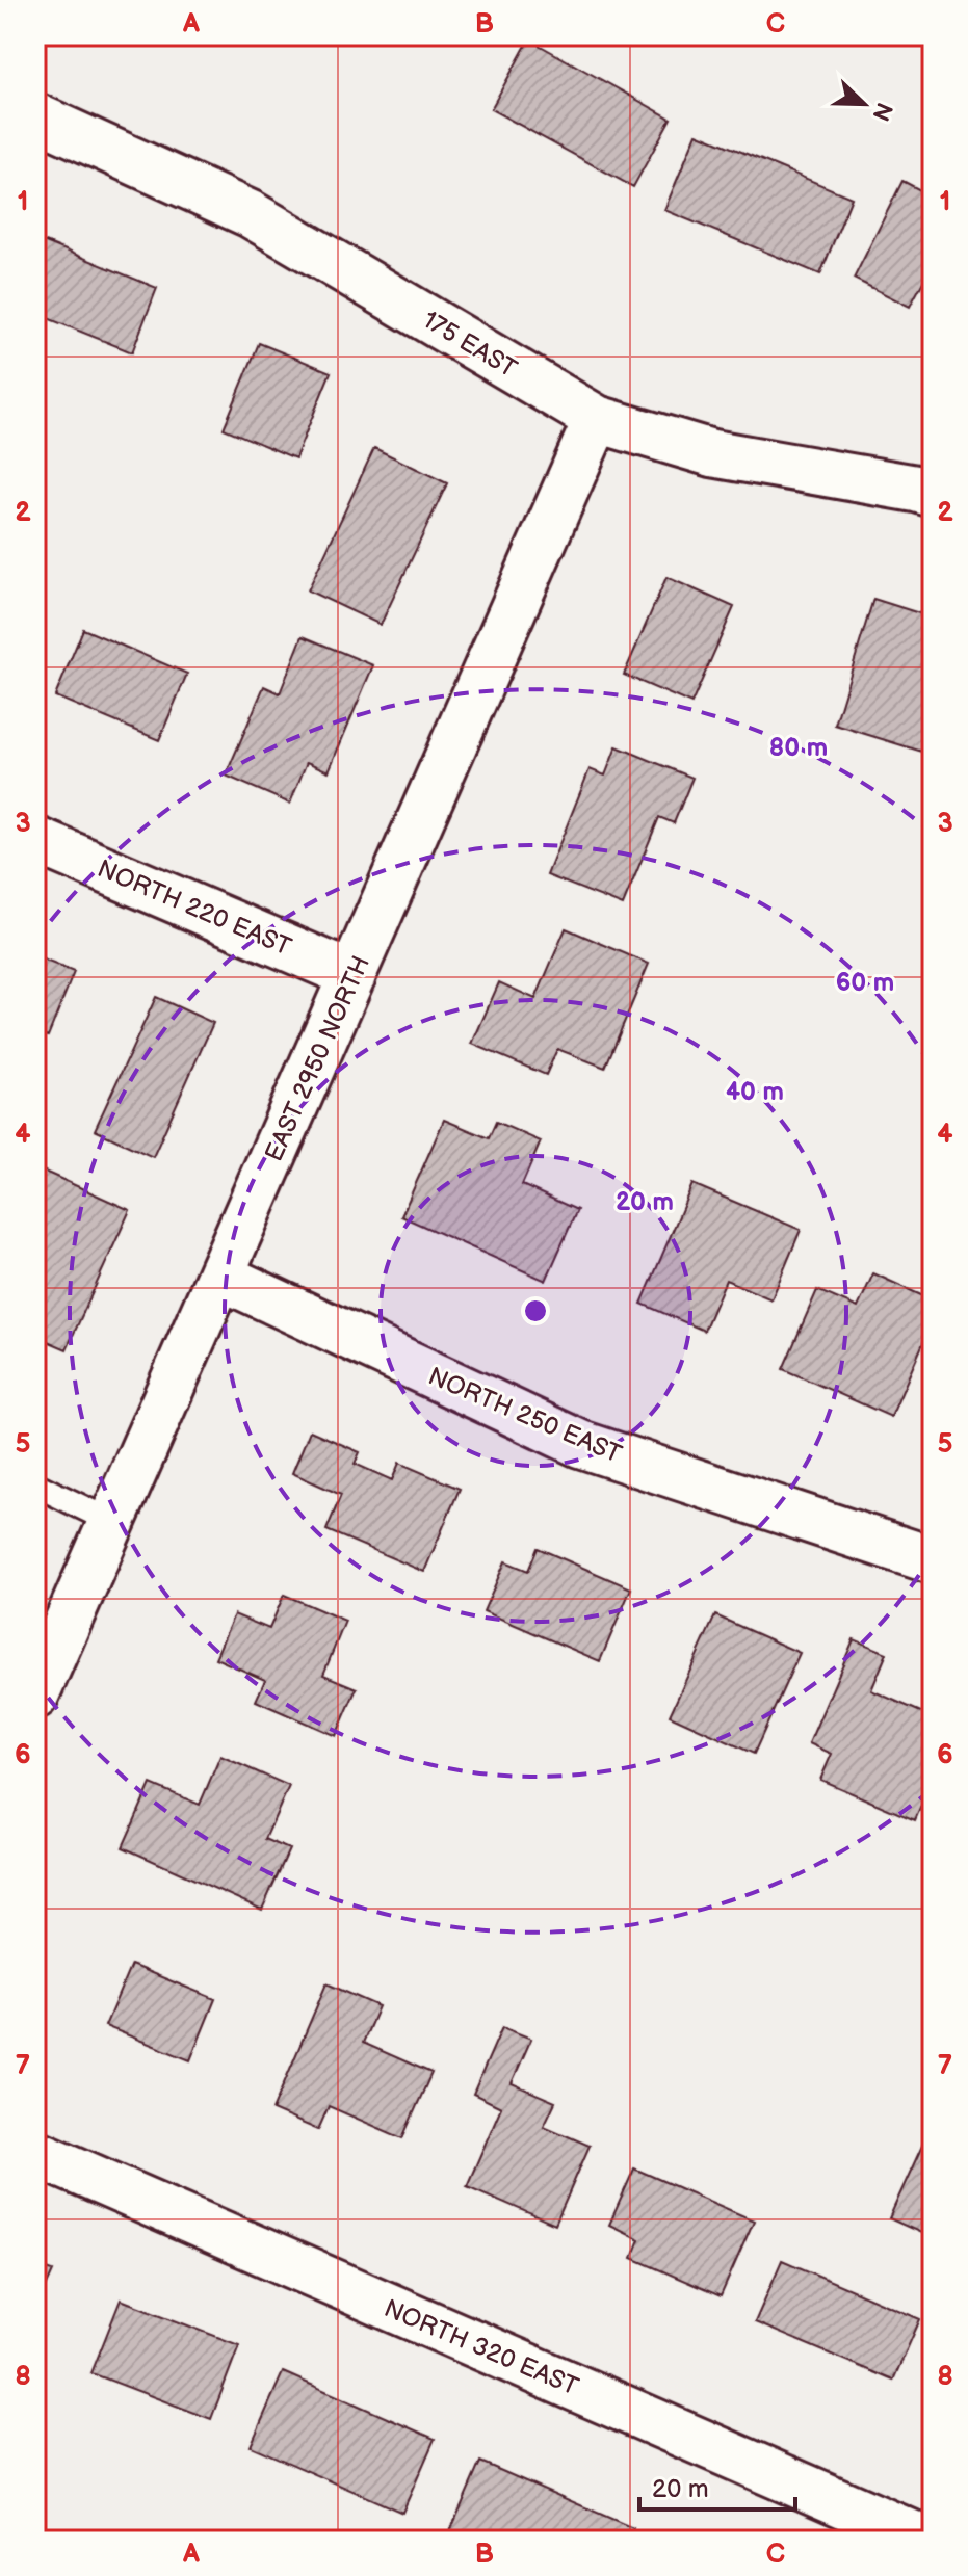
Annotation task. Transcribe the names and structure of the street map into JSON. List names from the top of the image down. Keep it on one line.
{"streets":{"street":["175 EAST","NORTH 220 EAST","EAST 2950 NORTH","NORTH 250 EAST","NORTH 320 EAST"]},"crossings":[["175 EAST","EAST 2950 NORTH"],["NORTH 220 EAST","EAST 2950 NORTH"],["EAST 2950 NORTH","NORTH 250 EAST"]],"scale_bar":"20 m","north":"bottom right","grid":{"columns":["A","B","C"],"rows":["1","2","3","4","5","6","7","8"]},"rings":["80 m","60 m","40 m","20 m"]}
